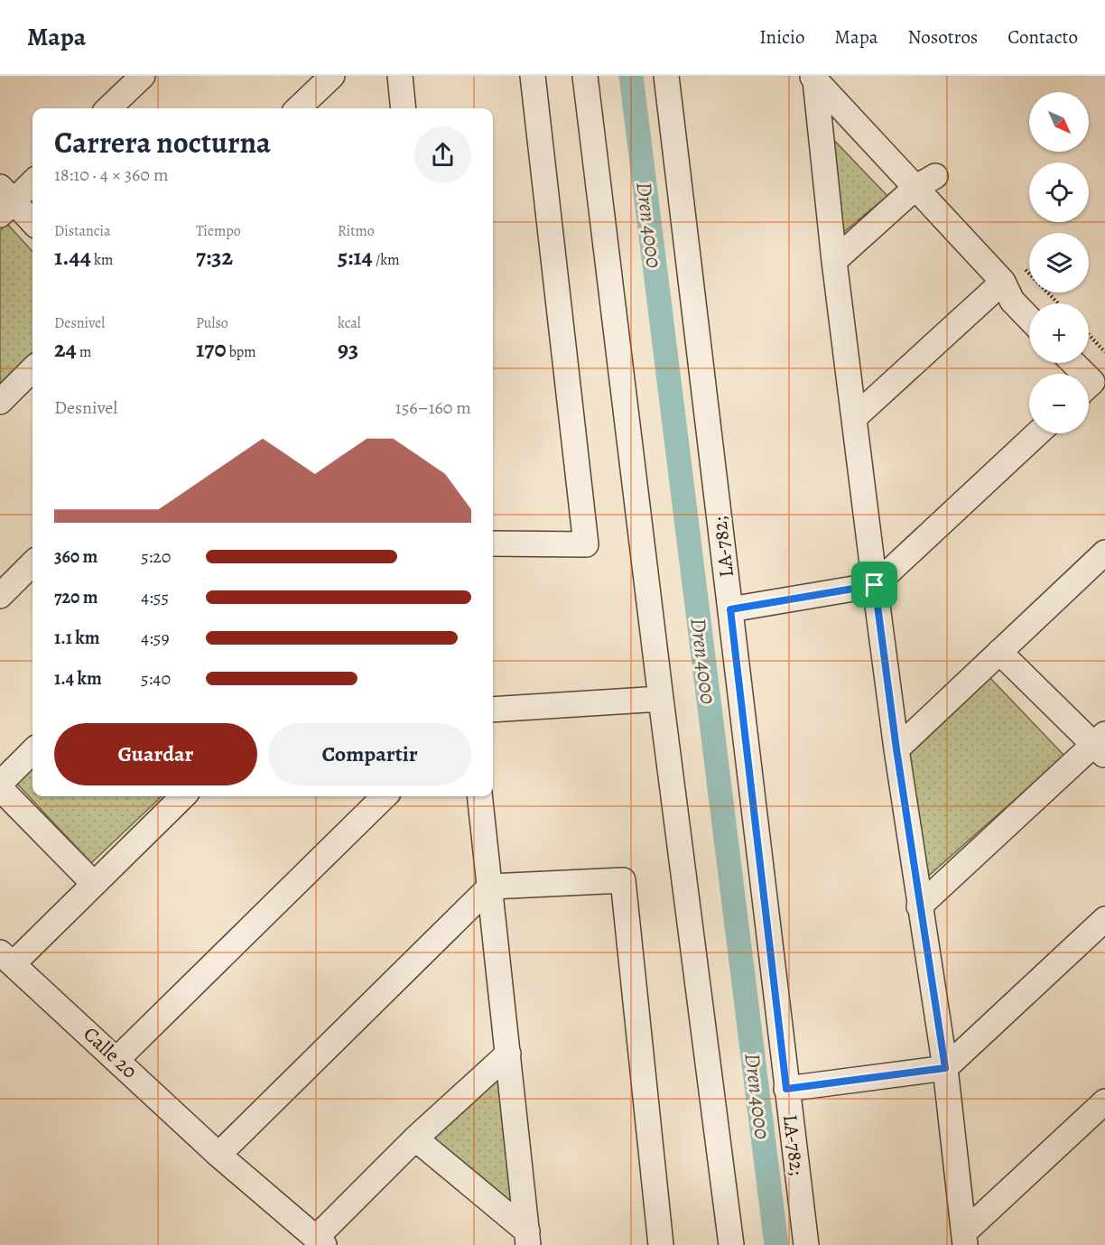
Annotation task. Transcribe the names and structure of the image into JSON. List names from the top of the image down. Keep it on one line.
{"streets":{"street":["LA-782;","Calle 20"]},"water":["Dren 4000"],"north":"bottom right","page":{"header":"Mapa","nav":["Inicio","Mapa","Nosotros","Contacto"],"map_buttons":["+","−"],"heading":["Carrera nocturna","18:10 · 4 × 360 m"],"stats":[["Distancia","1.44 km"],["Tiempo","7:32"],["Ritmo","5:14 /km"],["Desnivel","24 m"],["Pulso","170 bpm"],["kcal","93"]],"chart":["Desnivel","156–160 m"],"list":[{"name":"360 m","note":"5:20"},{"name":"720 m","note":"4:55"},{"name":"1.1 km","note":"4:59"},{"name":"1.4 km","note":"5:40"}],"buttons":["Guardar","Compartir"]}}
